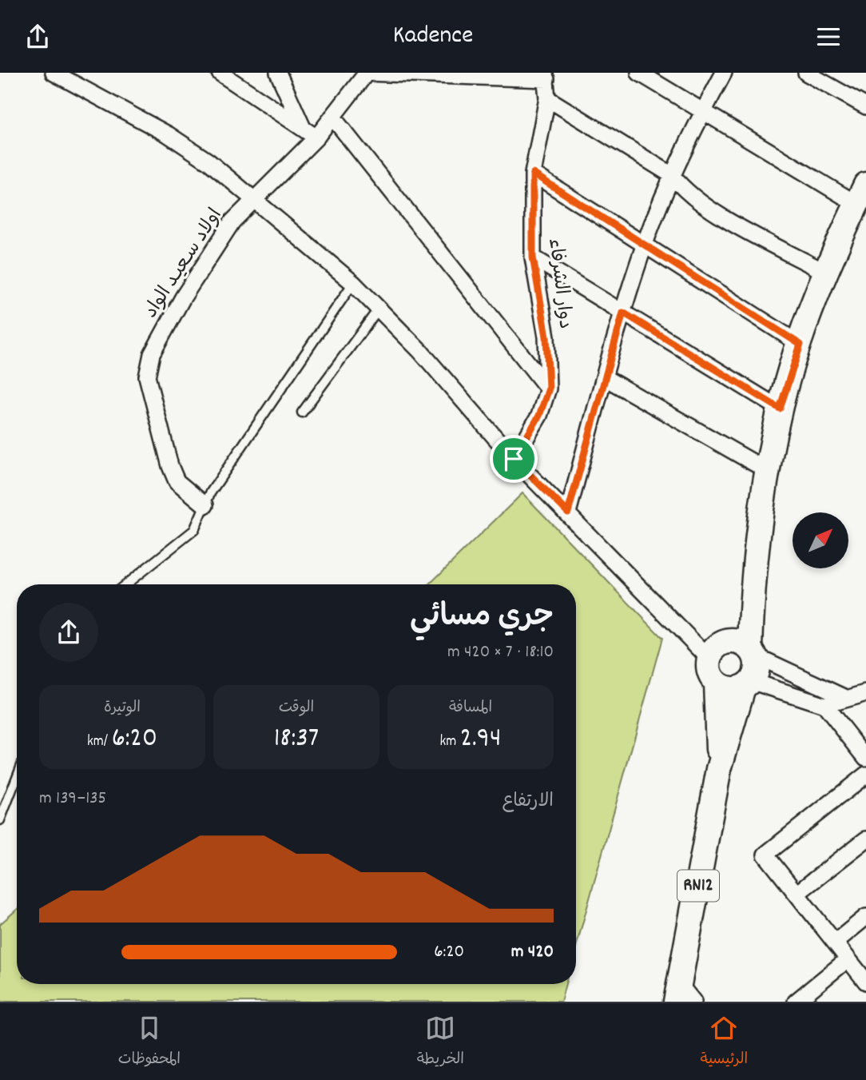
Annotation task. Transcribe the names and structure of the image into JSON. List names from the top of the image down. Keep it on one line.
{"streets":{"main road":["RN12"],"street":["اولاد سـعيـد الواد","دوار الشرفاء"]},"north":"top right","page":{"header":"Kadence","heading":["جري مسائي","18:10 · 7 × 420 m"],"stats":[["المسافة","2.94 km"],["الوقت","18:37"],["الوتيرة","6:20 /km"]],"chart":["الارتفاع","135–139 m"],"list":[{"name":"420 m","note":"6:20"}],"tabs":["الرئيسية","الخريطة","المحفوظات"]}}
